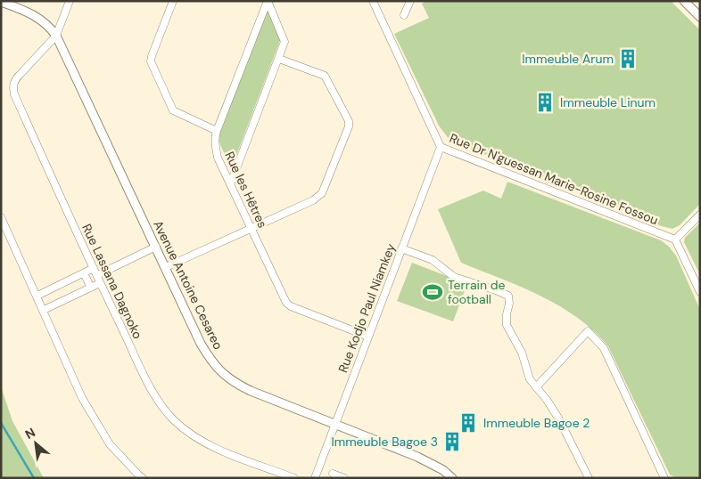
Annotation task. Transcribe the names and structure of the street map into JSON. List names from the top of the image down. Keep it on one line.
{"streets":{"street":["Rue Dr N'guessan Marie-Rosine Fossou","Rue les Hêtres","Rue Lassana Dagnoko","Avenue Antoine Cesareo","Rue Kodjo Paul Niamkey"]},"crossings":[["Rue Dr N'guessan Marie-Rosine Fossou","Rue Kodjo Paul Niamkey"],["Rue les Hêtres","Rue Kodjo Paul Niamkey"],["Rue Lassana Dagnoko","Avenue Antoine Cesareo"],["Avenue Antoine Cesareo","Rue Kodjo Paul Niamkey"]],"places":{"building":["Immeuble Arum","Immeuble Linum","Immeuble Bagoe 2","Immeuble Bagoe 3"],"sports":["Terrain de football"]},"north":"top left"}
